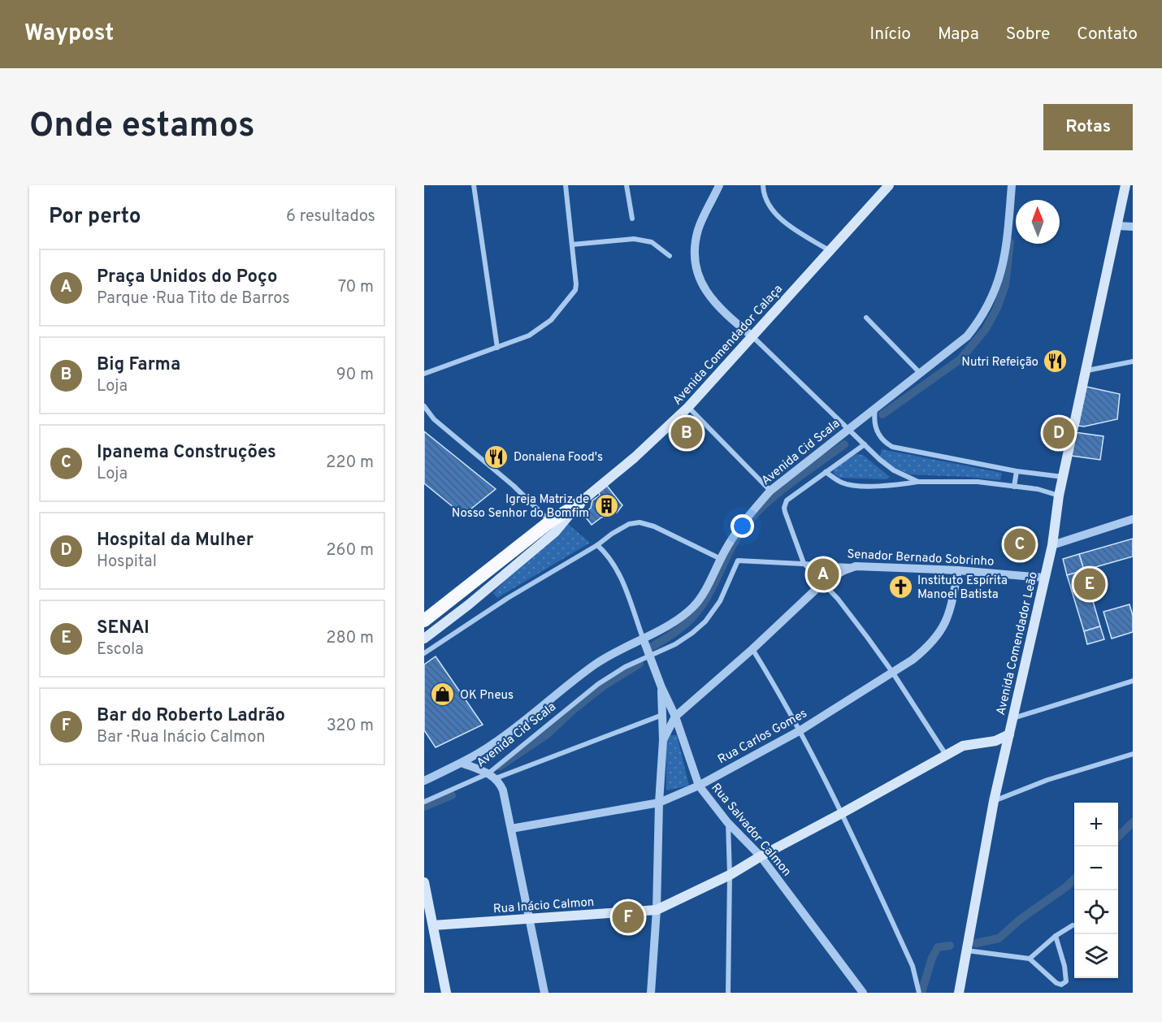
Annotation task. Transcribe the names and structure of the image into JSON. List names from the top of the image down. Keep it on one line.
{"streets":{"main road":["Avenida Comendador Calaça","Avenida Comendador Leão","Rua Inácio Calmon"],"street":["Avenida Cid Scala","Senador Bernado Sobrinho","Rua Carlos Gomes","Rua Salvador Calmon"]},"crossings":[["Avenida Cid Scala","Senador Bernado Sobrinho"],["Avenida Cid Scala","Rua Salvador Calmon"],["Senador Bernado Sobrinho","Avenida Comendador Leão"],["Senador Bernado Sobrinho","Rua Carlos Gomes"],["Avenida Comendador Leão","Rua Inácio Calmon"],["Rua Carlos Gomes","Rua Salvador Calmon"],["Rua Salvador Calmon","Rua Inácio Calmon"]],"places":{"restaurant":["Nutri Refeição","Donalena Food's"],"building":["Igreja Matriz de Nosso Senhor do Bomfim"],"church":["Instituto Espírita Manoel Batista"],"shop":["OK Pneus"]},"north":"top","page":{"header":"Waypost","nav":["Início","Mapa","Sobre","Contato"],"buttons":"Rotas","title":"Onde estamos","heading":["Por perto","6 resultados"],"list":[{"mark":"A","name":"Praça Unidos do Poço","note":"Parque · Rua Tito de Barros","value":"70 m"},{"mark":"B","name":"Big Farma","note":"Loja","value":"90 m"},{"mark":"C","name":"Ipanema Construções","note":"Loja","value":"220 m"},{"mark":"D","name":"Hospital da Mulher","note":"Hospital","value":"260 m"},{"mark":"E","name":"SENAI","note":"Escola","value":"280 m"},{"mark":"F","name":"Bar do Roberto Ladrão","note":"Bar · Rua Inácio Calmon","value":"320 m"}],"pins":["B","D","C","A","E","F"],"map_buttons":["+","−"]}}
